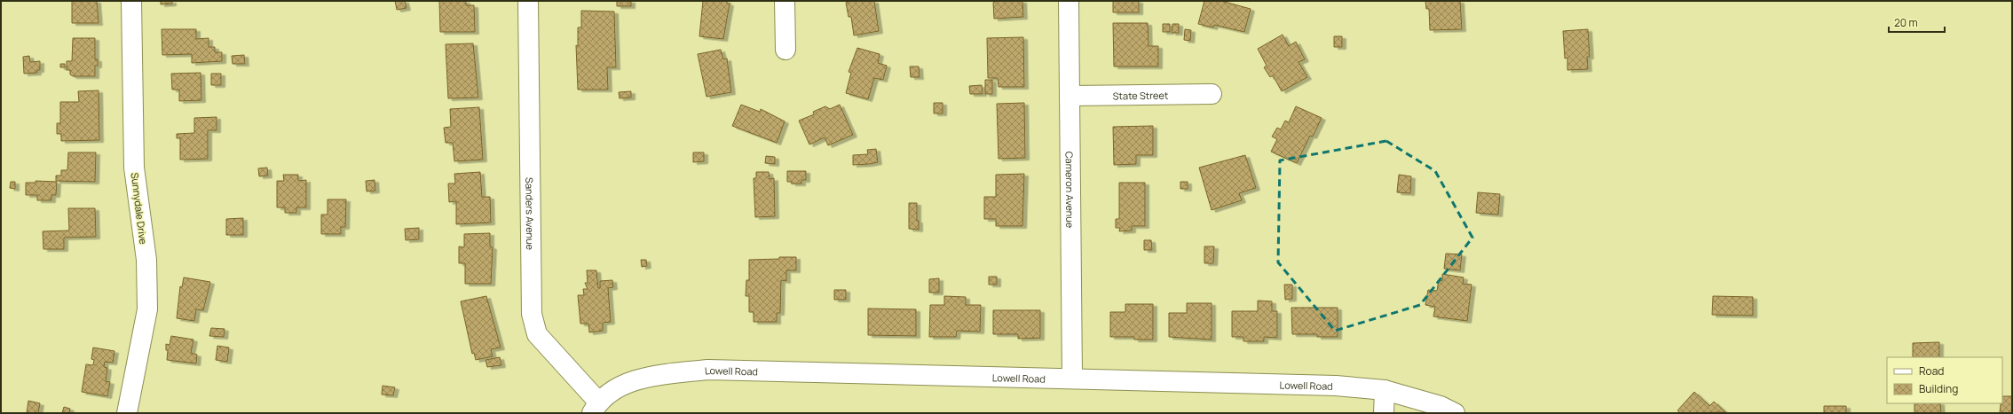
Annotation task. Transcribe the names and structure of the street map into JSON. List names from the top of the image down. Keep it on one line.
{"streets":{"street":["State Street","Cameron Avenue","Sunnydale Drive","Sanders Avenue","Lowell Road"]},"crossings":[["State Street","Cameron Avenue"],["Cameron Avenue","Lowell Road"],["Sanders Avenue","Lowell Road"]],"legend":["Road","Building"],"scale_bar":"20 m"}
